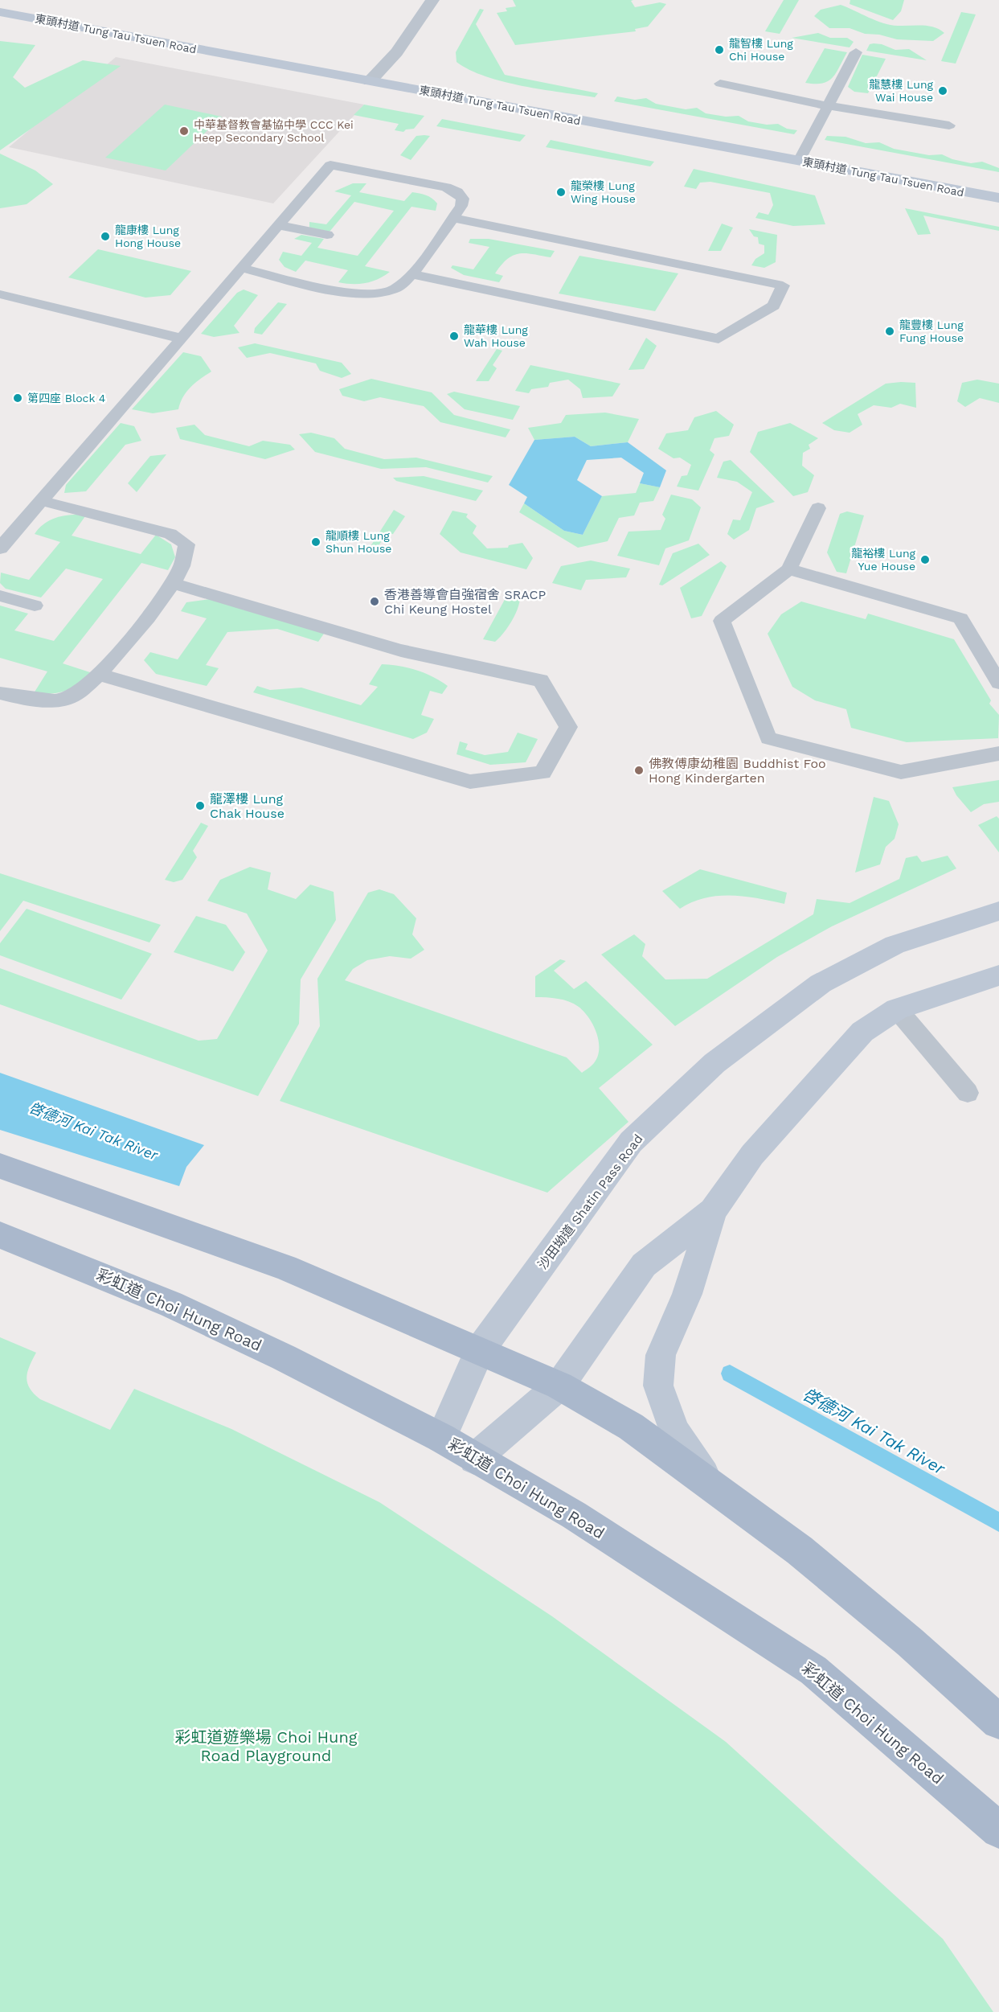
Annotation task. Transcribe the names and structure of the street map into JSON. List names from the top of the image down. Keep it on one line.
{"streets":{"main road":["東頭村道 Tung Tau Tsuen Road","沙田坳道 Shatin Pass Road","彩虹道 Choi Hung Road"]},"crossings":[["沙田坳道 Shatin Pass Road","彩虹道 Choi Hung Road"]],"water":["啓德河 Kai Tak River"],"parks":["彩虹道遊樂場 Choi Hung Road Playground"],"places":["龍智樓 Lung Chi House","龍慧樓 Lung Wai House","中華基督教會基協中學 CCC Kei Heep Secondary School","龍榮樓 Lung Wing House","龍康樓 Lung Hong House","龍豐樓 Lung Fung House","龍華樓 Lung Wah House","第四座 Block 4","龍順樓 Lung Shun House","龍裕樓 Lung Yue House","香港善導會自強宿舍 SRACP Chi Keung Hostel","佛教傅康幼稚園 Buddhist Foo Hong Kindergarten","龍澤樓 Lung Chak House"]}
